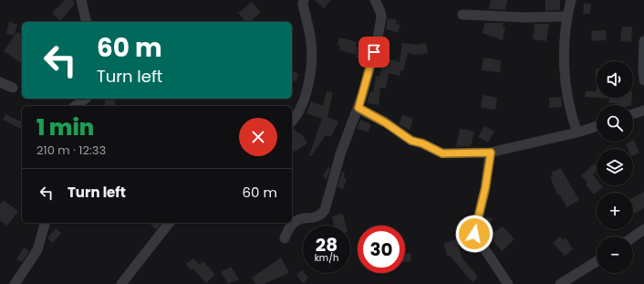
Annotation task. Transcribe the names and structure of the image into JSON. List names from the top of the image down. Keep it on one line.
{"page":{"turn":["60 m","Turn left"],"map_buttons":["+","−"],"heading":["1 min","210 m · 12:33"],"list":[{"name":"Turn left","value":"60 m"}],"speed":"28 km/h","limit":"30"}}
